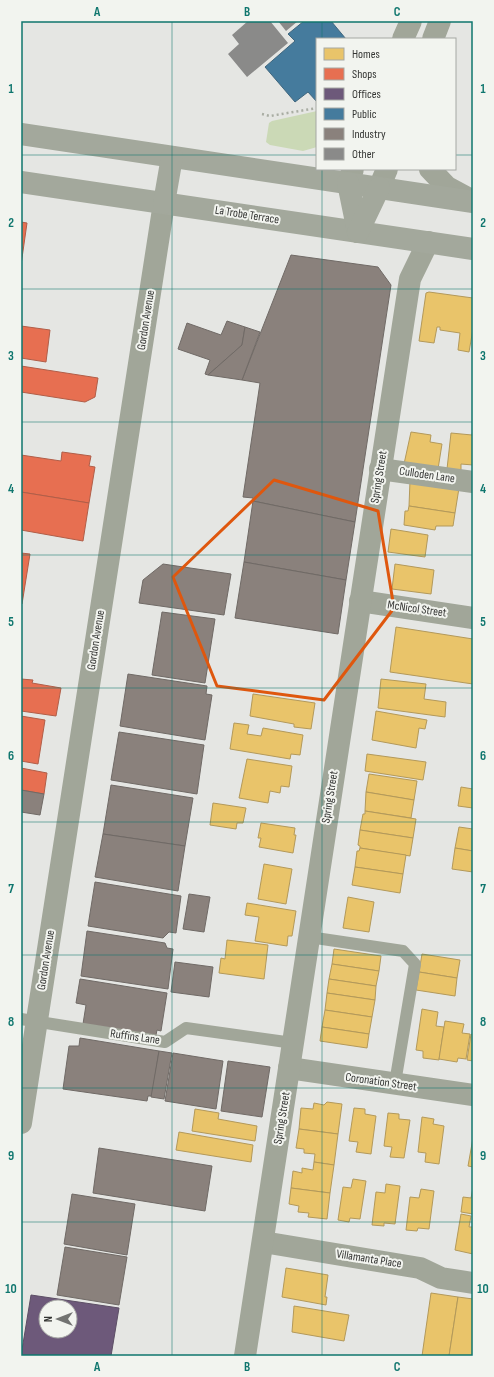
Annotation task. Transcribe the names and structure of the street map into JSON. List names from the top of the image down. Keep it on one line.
{"streets":{"highway":["La Trobe Terrace","Gordon Avenue"],"street":["Culloden Lane","Spring Street","McNicol Street","Coronation Street","Villamanta Place"],"lane":["Ruffins Lane"]},"crossings":[["La Trobe Terrace","Gordon Avenue"],["La Trobe Terrace","Spring Street"],["Gordon Avenue","Ruffins Lane"],["Culloden Lane","Spring Street"],["Spring Street","McNicol Street"],["Spring Street","Ruffins Lane"],["Spring Street","Coronation Street"],["Spring Street","Villamanta Place"]],"legend":["Homes","Shops","Offices","Public","Industry","Other"],"north":"left","grid":{"columns":["A","B","C"],"rows":["1","2","3","4","5","6","7","8","9","10"]}}
